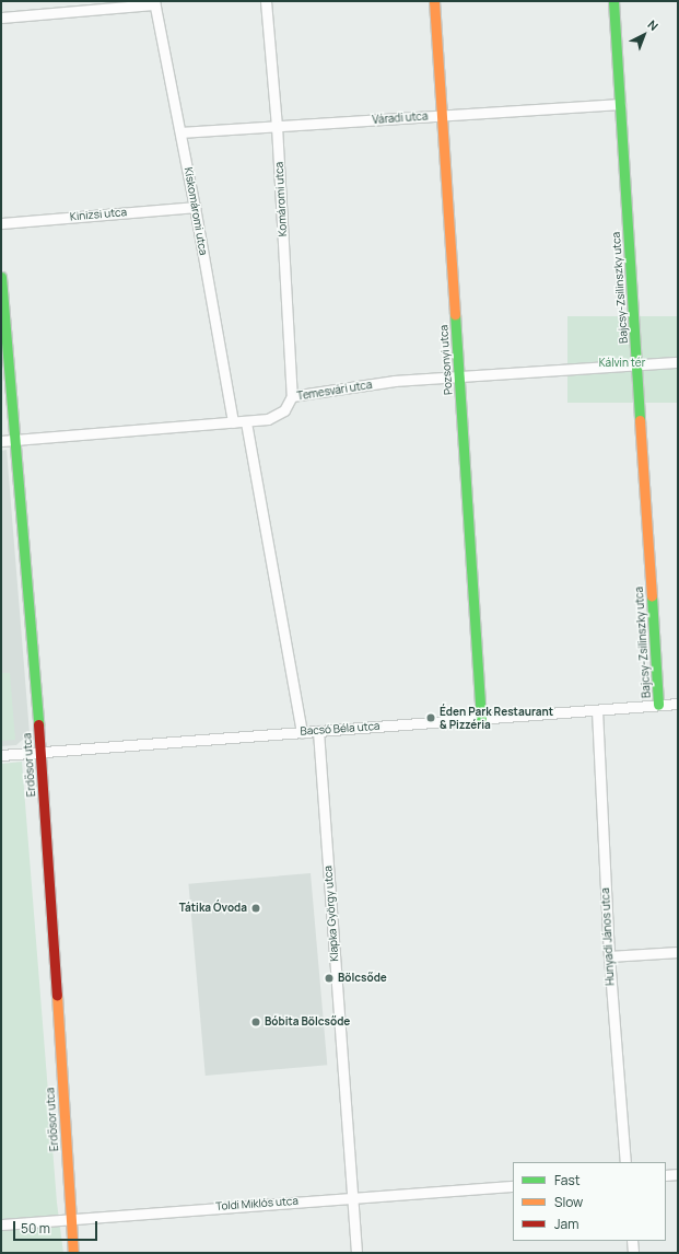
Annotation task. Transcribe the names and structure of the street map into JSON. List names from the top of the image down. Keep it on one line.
{"streets":{"street":["Váradi utca","Komáromi utca","Kiskomáromi utca","Kinizsi utca","Bajcsy-Zsilinszky utca","Pozsonyi utca","Temesvári utca","Bacsó Béla utca","Erdősor utca","Klapka György utca","Hunyadi János utca","Toldi Miklós utca"]},"crossings":[["Váradi utca","Komáromi utca"],["Váradi utca","Kiskomáromi utca"],["Váradi utca","Bajcsy-Zsilinszky utca"],["Váradi utca","Pozsonyi utca"],["Komáromi utca","Temesvári utca"],["Kiskomáromi utca","Kinizsi utca"],["Kiskomáromi utca","Temesvári utca"],["Bajcsy-Zsilinszky utca","Temesvári utca"],["Bajcsy-Zsilinszky utca","Bacsó Béla utca"],["Pozsonyi utca","Temesvári utca"],["Pozsonyi utca","Bacsó Béla utca"],["Temesvári utca","Erdősor utca"],["Bacsó Béla utca","Erdősor utca"],["Bacsó Béla utca","Klapka György utca"],["Bacsó Béla utca","Hunyadi János utca"],["Erdősor utca","Toldi Miklós utca"],["Klapka György utca","Toldi Miklós utca"]],"parks":["Kálvin tér"],"places":["Éden Park Restaurant & Pizzéria","Tátika Óvoda","Bölcsőde","Bóbita Bölcsőde"],"legend":["Fast","Slow","Jam"],"scale_bar":"50 m","north":"top right"}
